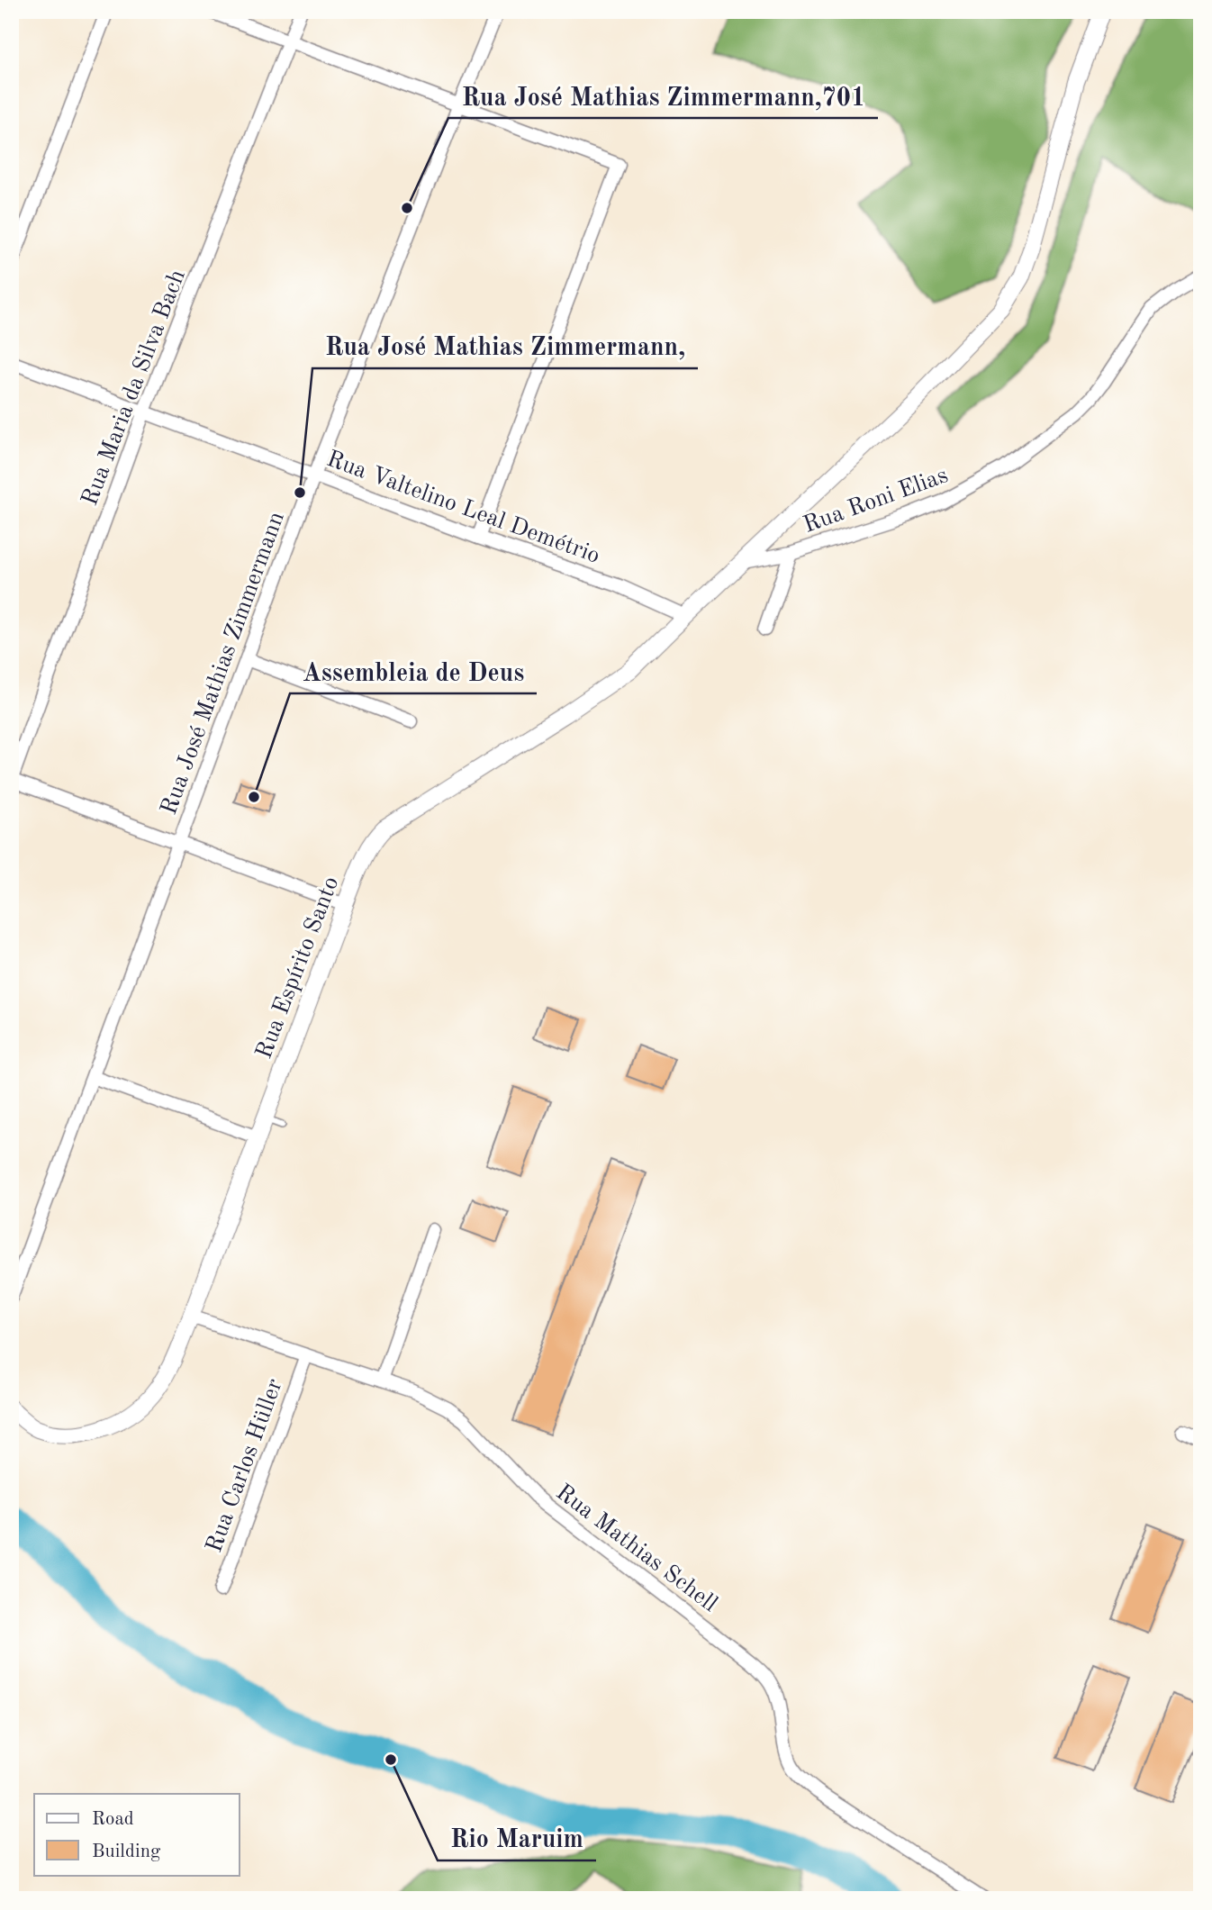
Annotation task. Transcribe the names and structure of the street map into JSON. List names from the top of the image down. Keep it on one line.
{"streets":{"street":["Rua Maria da Silva Bach","Rua Roni Elias","Rua Valtelino Leal Demétrio","Rua José Mathias Zimmermann","Rua Espírito Santo","Rua Carlos Hüller","Rua Mathias Schell"]},"crossings":[["Rua Maria da Silva Bach","Rua Valtelino Leal Demétrio"],["Rua Roni Elias","Rua Espírito Santo"],["Rua Valtelino Leal Demétrio","Rua José Mathias Zimmermann"],["Rua Valtelino Leal Demétrio","Rua Espírito Santo"],["Rua Espírito Santo","Rua Mathias Schell"],["Rua Carlos Hüller","Rua Mathias Schell"]],"places":["Rua José Mathias Zimmermann,701","Rua José Mathias Zimmermann,","Assembleia de Deus","Rio Maruim"],"legend":["Road","Building"]}
